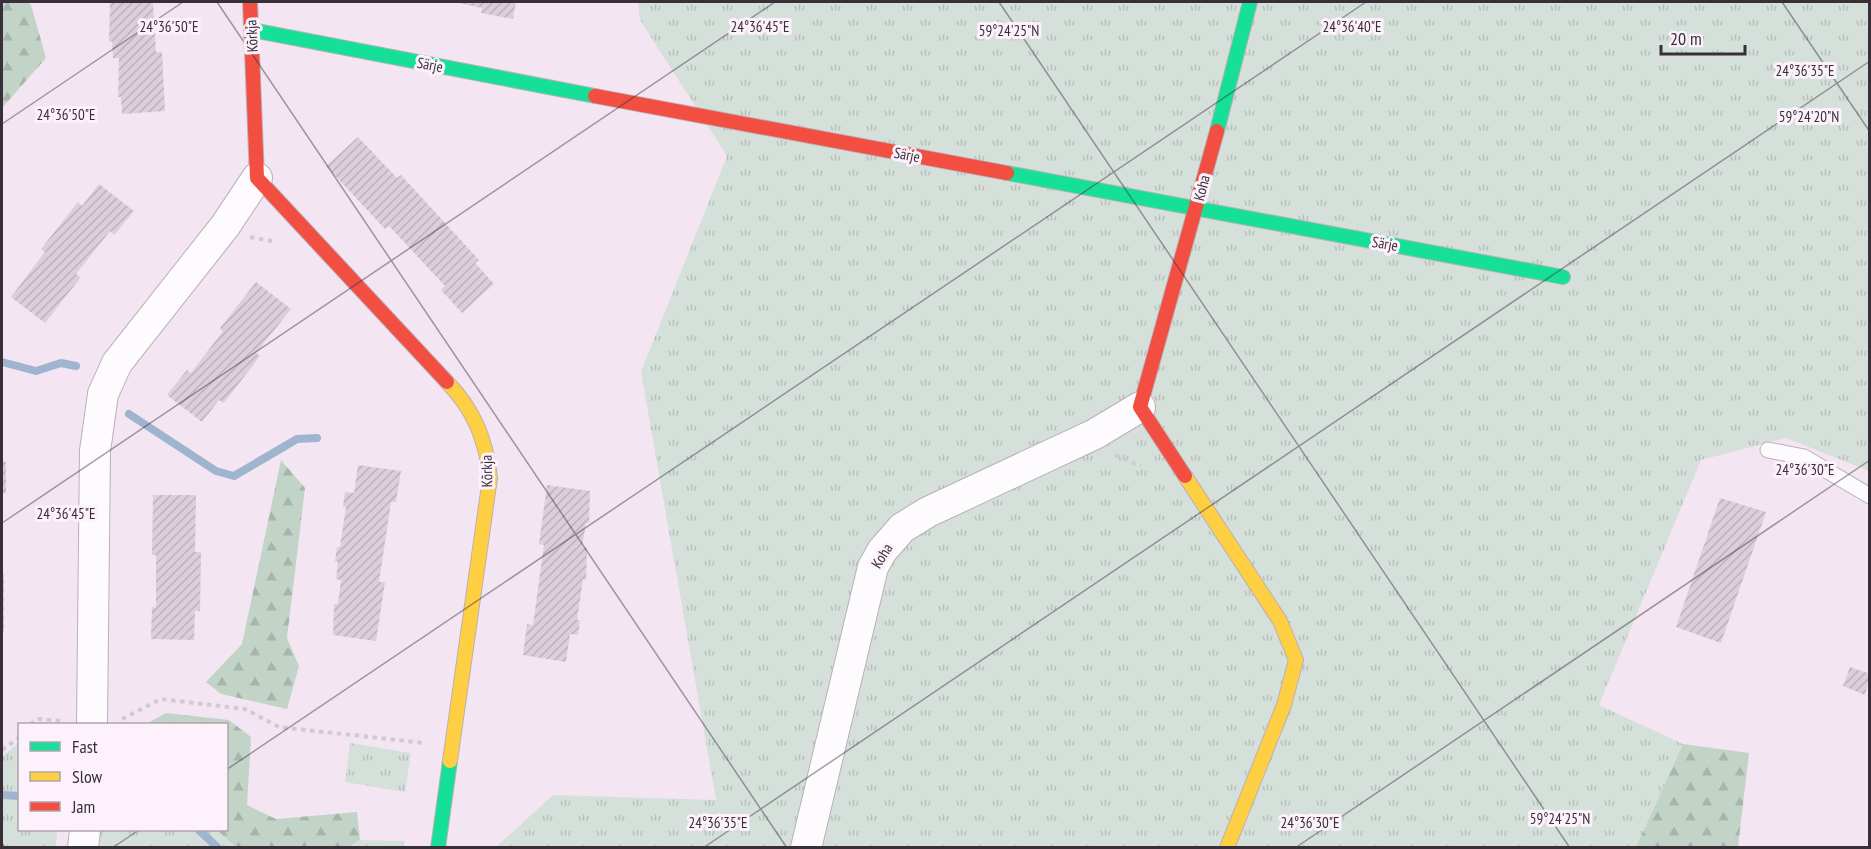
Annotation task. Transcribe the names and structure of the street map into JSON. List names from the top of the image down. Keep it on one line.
{"streets":{"street":["Kõrkja","Särje","Koha"]},"crossings":[["Kõrkja","Särje"],["Särje","Koha"]],"legend":["Fast","Slow","Jam"],"scale_bar":"20 m","coordinates":["24°36'50\"E","24°36'45\"E","24°36'40\"E","59°24'25\"N","24°36'35\"E","59°24'20\"N","24°36'30\"E"]}
